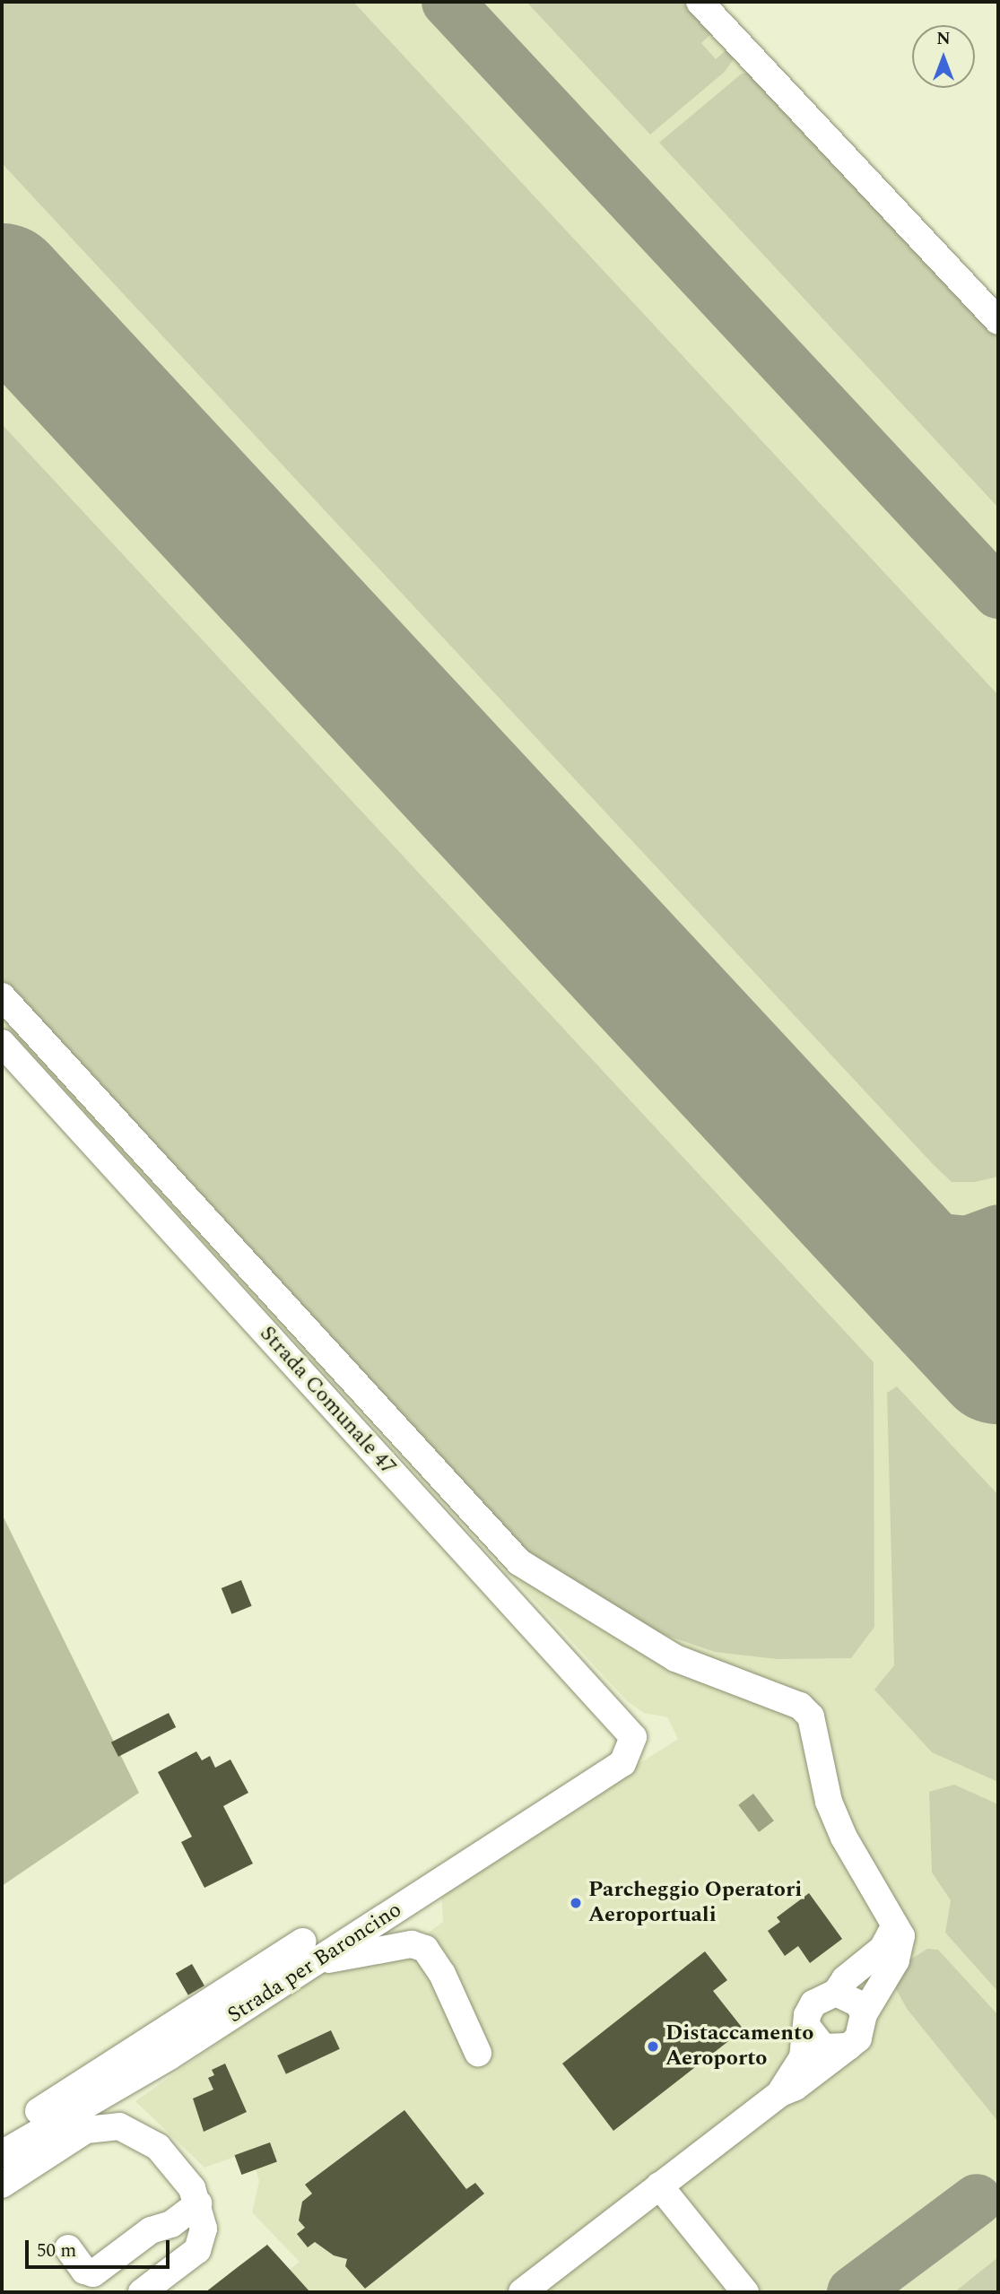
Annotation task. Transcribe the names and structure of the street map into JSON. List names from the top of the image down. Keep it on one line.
{"streets":{"street":["Strada Comunale 47","Strada per Baroncino"]},"crossings":[["Strada Comunale 47","Strada per Baroncino"]],"places":["Parcheggio Operatori Aeroportuali","Distaccamento Aeroporto"],"scale_bar":"50 m","north":"top"}
